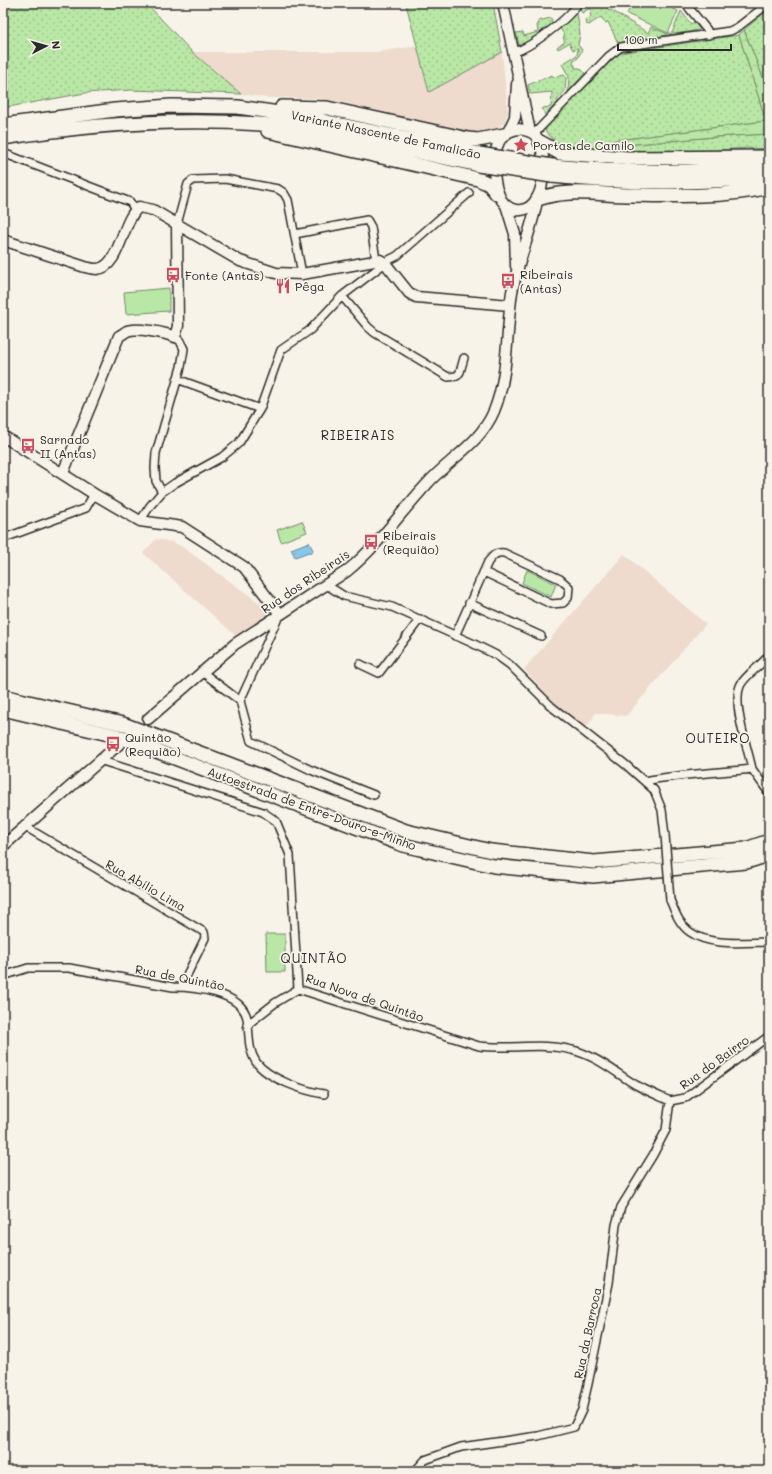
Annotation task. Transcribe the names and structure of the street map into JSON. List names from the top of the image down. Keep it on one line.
{"streets":{"highway":["Variante Nascente de Famalicão","Autoestrada de Entre-Douro-e-Minho"],"main road":["Rua dos Ribeirais"],"street":["Rua Abílio Lima","Rua de Quintão","Rua Nova de Quintão","Rua do Bairro","Rua da Barroca"]},"crossings":[["Rua Abílio Lima","Rua de Quintão"],["Rua Nova de Quintão","Rua do Bairro"],["Rua Nova de Quintão","Rua da Barroca"],["Rua do Bairro","Rua da Barroca"]],"districts":["RIBEIRAIS","OUTEIRO","QUINTÃO"],"places":{"place":["Portas de Camilo"],"bus stop":["Fonte (Antas)","Ribeirais (Antas)","Sarnado II (Antas)","Ribeirais (Requião)","Quintão (Requião)"],"restaurant":["Pêga"]},"scale_bar":"100 m","north":"right"}
